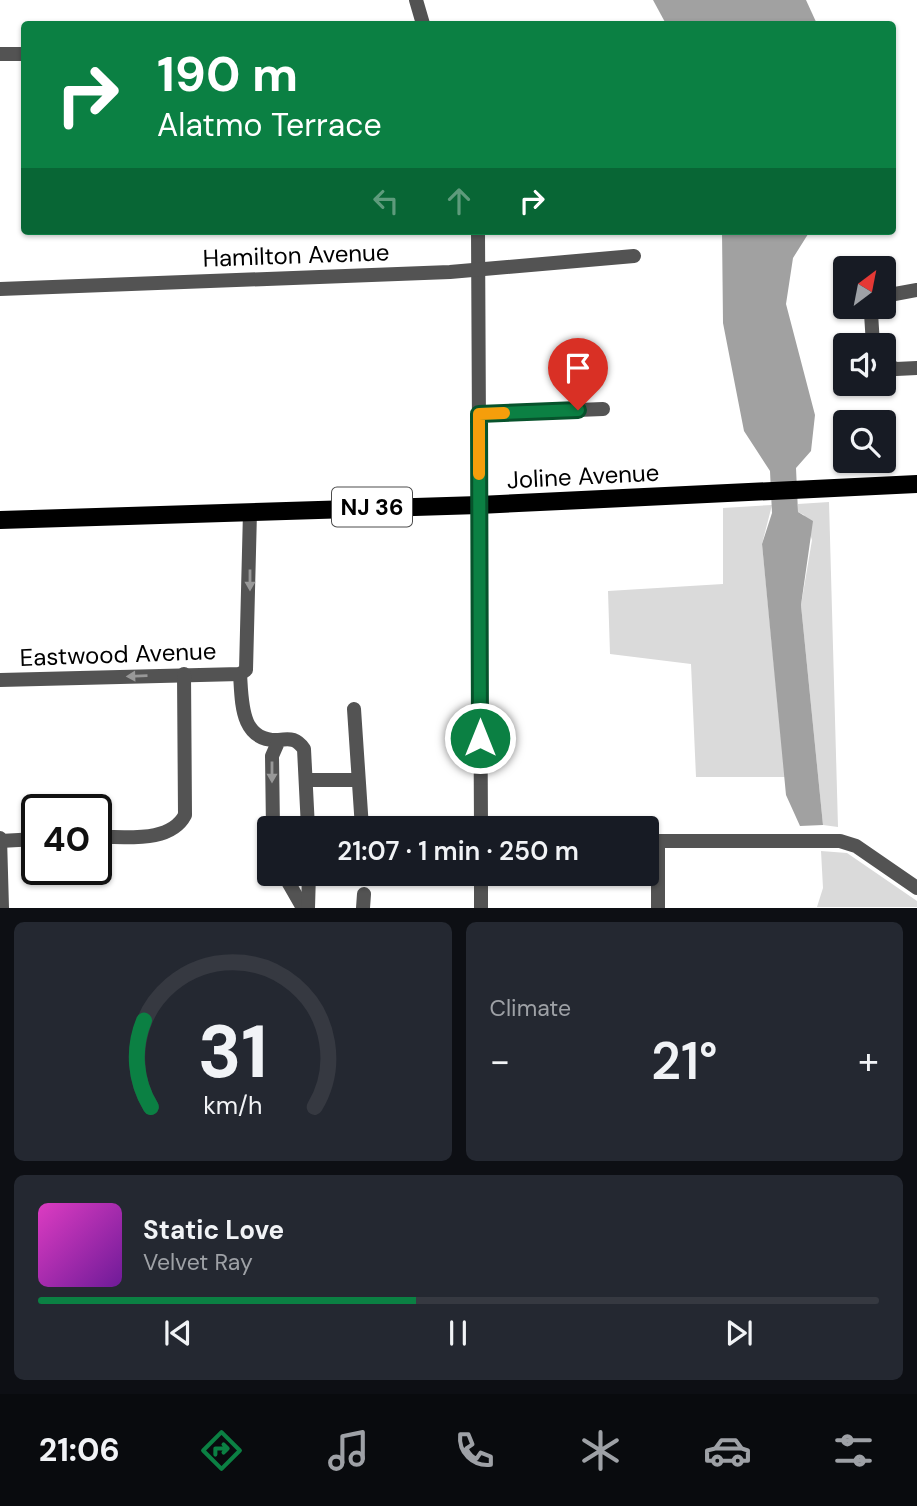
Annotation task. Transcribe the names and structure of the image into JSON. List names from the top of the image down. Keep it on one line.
{"streets":{"main road":["Joline Avenue","NJ 36"],"street":["Hamilton Avenue","Eastwood Avenue"]},"crossings":[["Joline Avenue","Eastwood Avenue"]],"north":"top right","page":{"turn":["190 m","Alatmo Terrace"],"limit":"40","trip":"21:07 · 1 min · 250 m","tile":"Climate","heat":["−","21°","+"],"song":["Static Love","Velvet Ray"],"tabs":"21:06","gauge":["31","km/h"]}}
